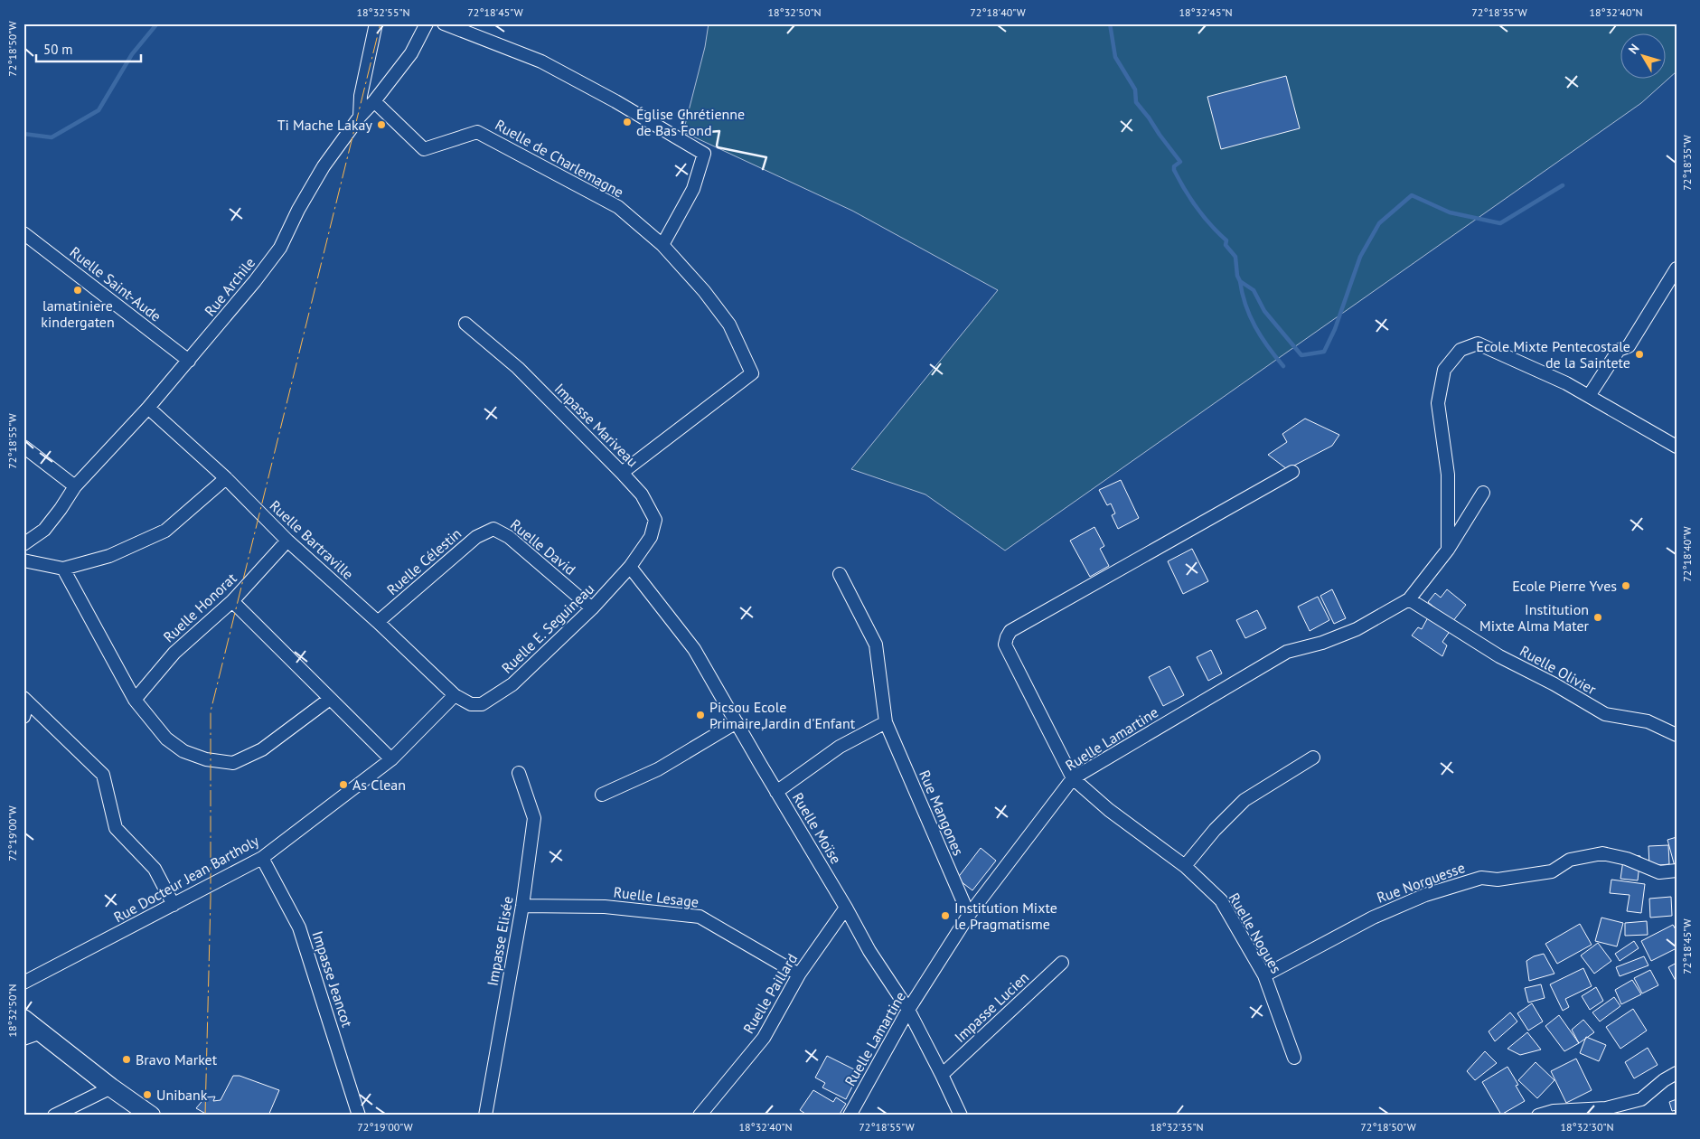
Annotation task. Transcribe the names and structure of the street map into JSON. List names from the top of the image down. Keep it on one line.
{"streets":{"street":["Ruelle de Charlemagne","Ruelle Saint-Aude","Rue Archile","Impasse Mariveau","Ruelle Bartraville","Ruelle David","Ruelle Célestin","Ruelle Honorat","Ruelle E. Seguineau","Ruelle Olivier","Ruelle Lamartine","Rue Mangones","Ruelle Moïse","Rue Docteur Jean Bartholy","Rue Norguesse","Ruelle Lesage","Ruelle Nogues","Impasse Elisée","Impasse Jeancot","Ruelle Paillard","Impasse Lucien"]},"crossings":[["Ruelle de Charlemagne","Rue Archile"],["Ruelle de Charlemagne","Impasse Mariveau"],["Ruelle Saint-Aude","Rue Archile"],["Rue Archile","Ruelle Bartraville"],["Impasse Mariveau","Ruelle E. Seguineau"],["Impasse Mariveau","Ruelle Moïse"],["Ruelle Bartraville","Ruelle Célestin"],["Ruelle Bartraville","Ruelle Honorat"],["Ruelle Bartraville","Ruelle E. Seguineau"],["Ruelle Bartraville","Rue Docteur Jean Bartholy"],["Ruelle David","Ruelle Célestin"],["Ruelle David","Ruelle E. Seguineau"],["Ruelle E. Seguineau","Ruelle Moïse"],["Ruelle Olivier","Ruelle Lamartine"],["Ruelle Lamartine","Rue Mangones"],["Ruelle Lamartine","Ruelle Moïse"],["Ruelle Lamartine","Ruelle Nogues"],["Ruelle Moïse","Ruelle Paillard"],["Ruelle Moïse","Impasse Lucien"],["Rue Docteur Jean Bartholy","Impasse Jeancot"],["Rue Norguesse","Ruelle Nogues"],["Ruelle Lesage","Impasse Elisée"],["Ruelle Lesage","Ruelle Paillard"]],"places":["Église Chrétienne de Bas Fond","Ti Mache Lakay","lamatiniere kindergaten","Ecole Mixte Pentecostale de la Saintete","Ecole Pierre Yves","Institution Mixte Alma Mater","Picsou Ecole Primaire,Jardin d'Enfant","As Clean","Institution Mixte le Pragmatisme","Bravo Market","Unibank"],"scale_bar":"50 m","north":"top left","coordinates":["18°32'55\"N","72°18'45\"W","18°32'50\"N","72°18'40\"W","18°32'45\"N","72°18'35\"W","18°32'40\"N","72°18'50\"W","72°18'55\"W","72°19'00\"W","18°32'35\"N","18°32'30\"N"]}
